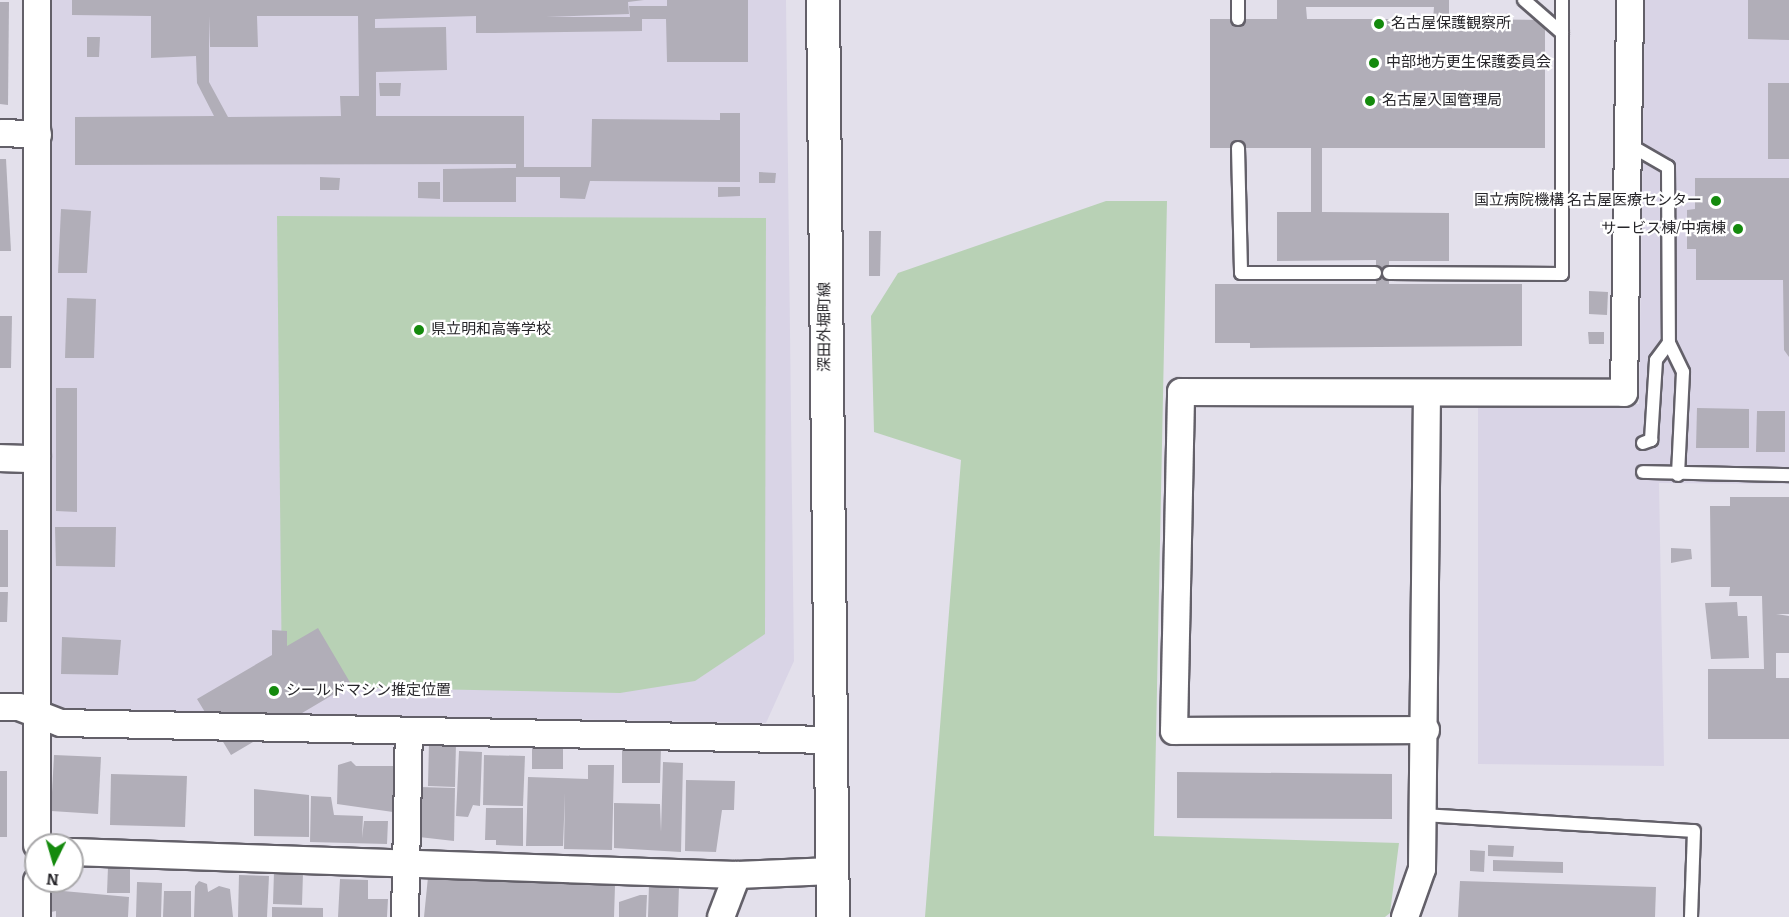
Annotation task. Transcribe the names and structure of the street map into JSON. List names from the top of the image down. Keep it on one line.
{"streets":{"street":["深田外堀町線"]},"places":["名古屋保護観察所","中部地方更生保護委員会","名古屋入国管理局","国立病院機構 名古屋医療センター","サービス棟/中病棟","県立明和高等学校","シールドマシン推定位置"],"north":"bottom"}
